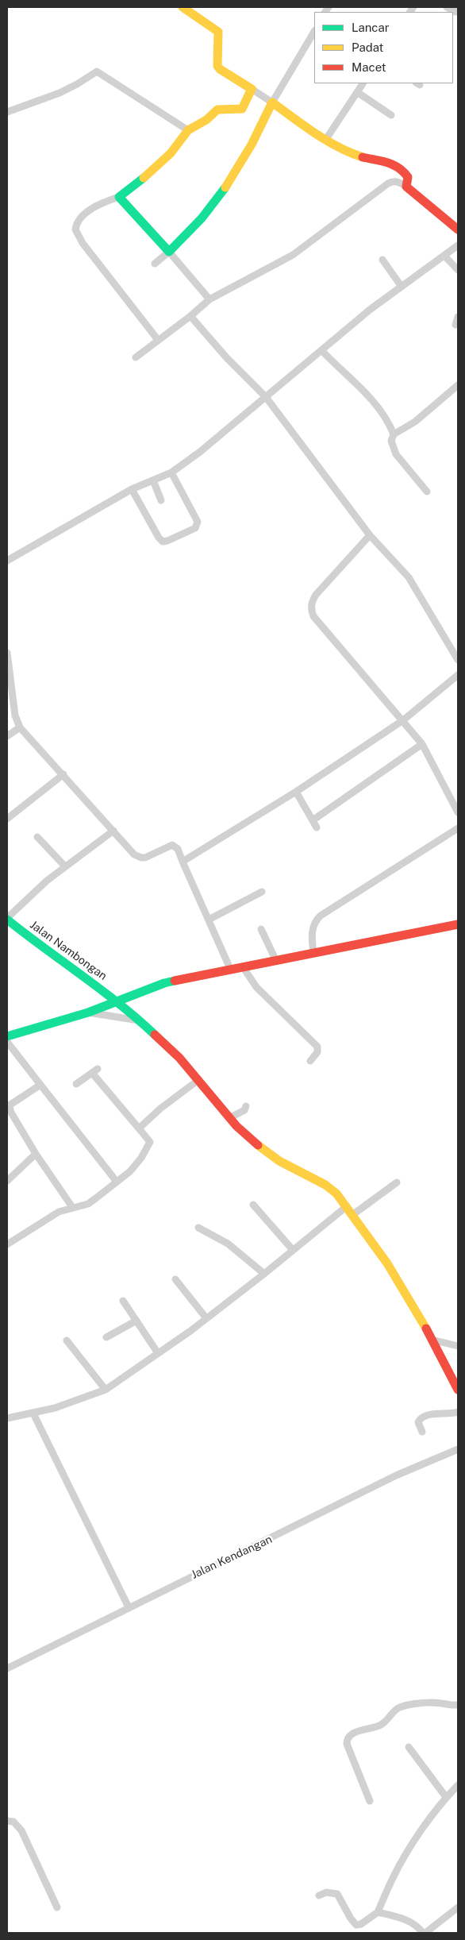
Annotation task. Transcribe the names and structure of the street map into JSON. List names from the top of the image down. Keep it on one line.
{"streets":{"street":["Jalan Nambongan","Jalan Kendangan"]},"legend":["Lancar","Padat","Macet"]}
